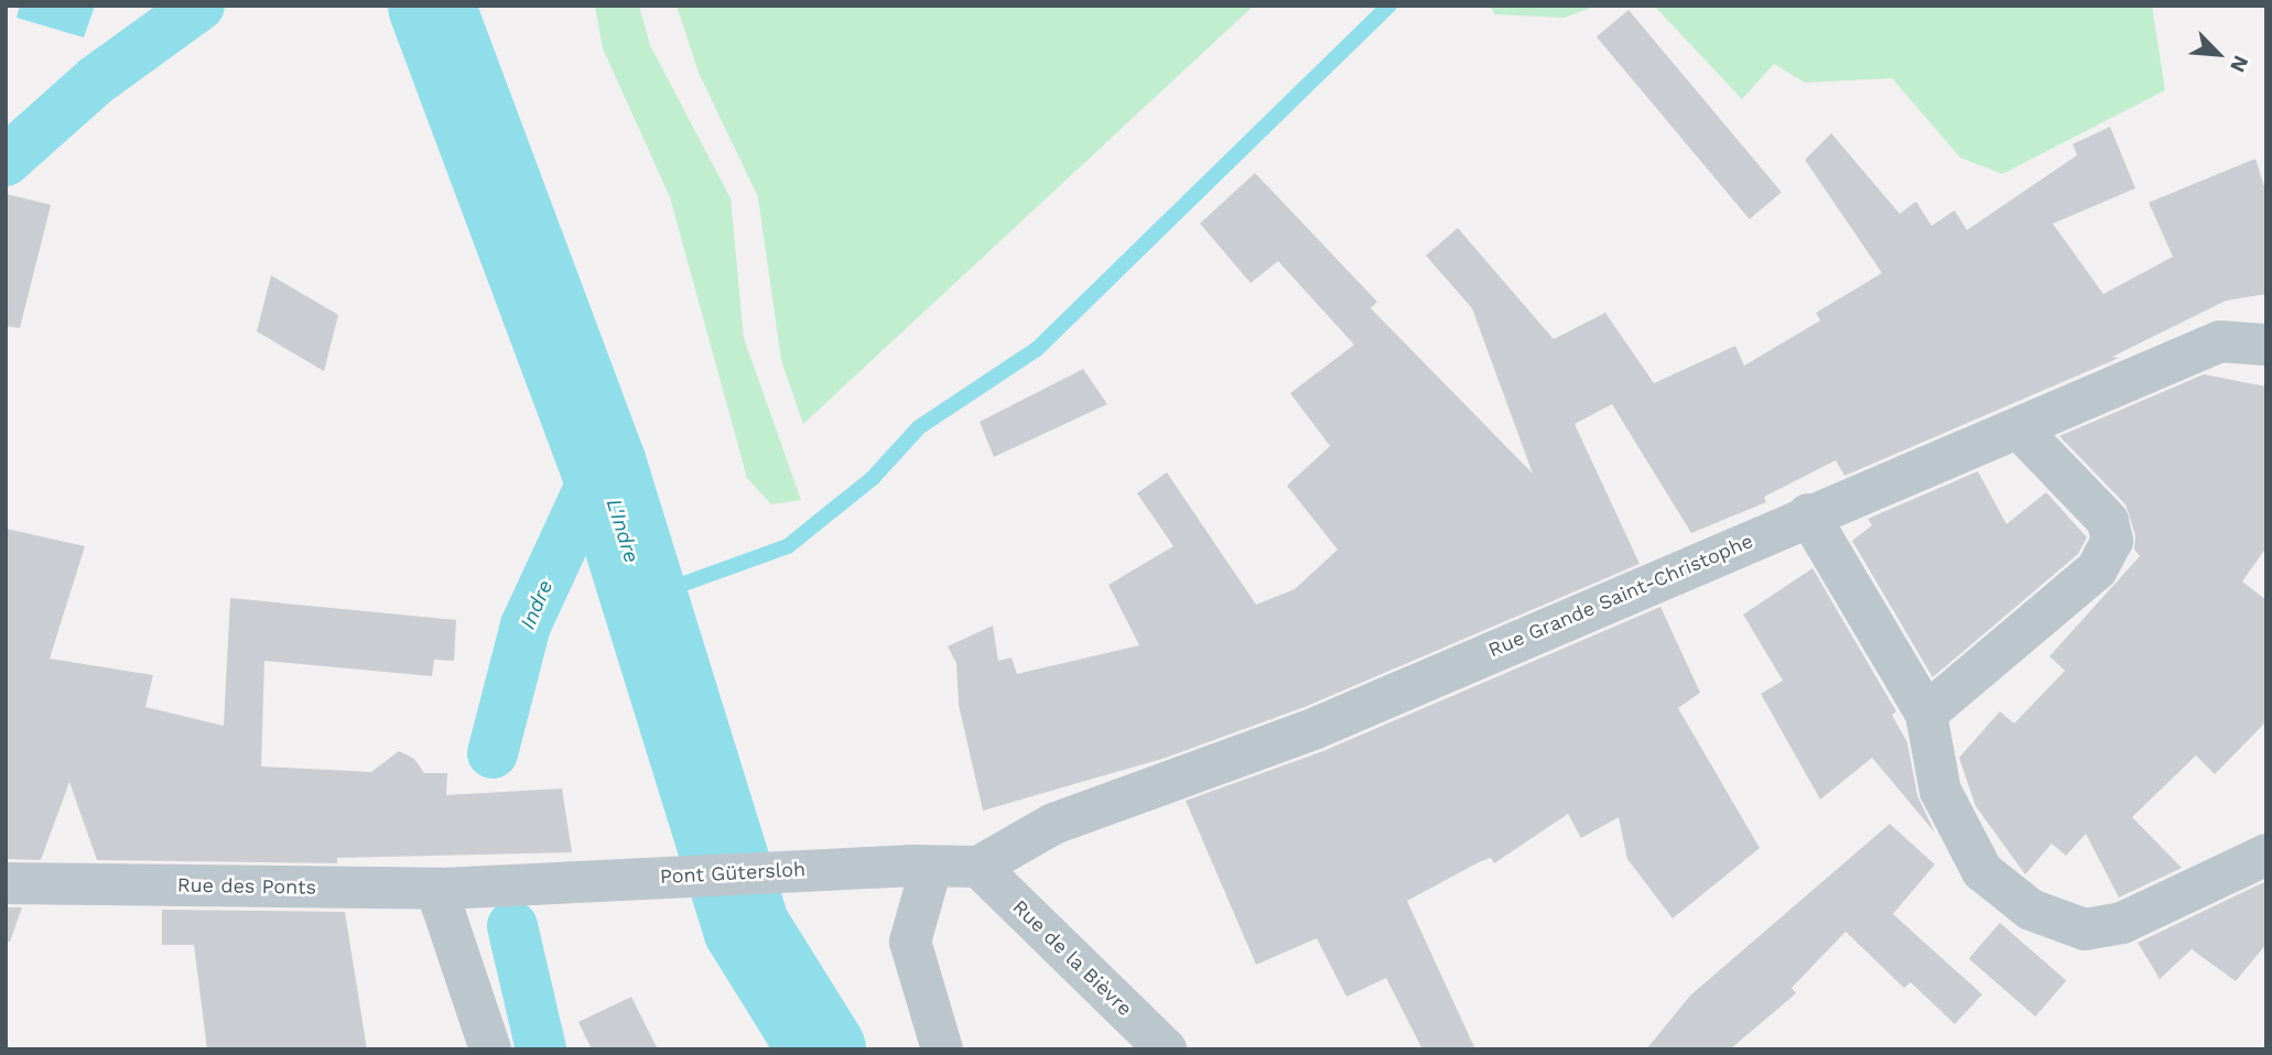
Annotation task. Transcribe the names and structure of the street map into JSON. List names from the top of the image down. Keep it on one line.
{"streets":{"street":["Rue Grande Saint-Christophe","Pont Gütersloh","Rue des Ponts","Rue de la Bièvre"]},"crossings":[["Rue Grande Saint-Christophe","Pont Gütersloh"],["Rue Grande Saint-Christophe","Rue de la Bièvre"],["Pont Gütersloh","Rue des Ponts"],["Pont Gütersloh","Rue de la Bièvre"]],"water":["L'Indre","Indre"],"north":"bottom right"}
